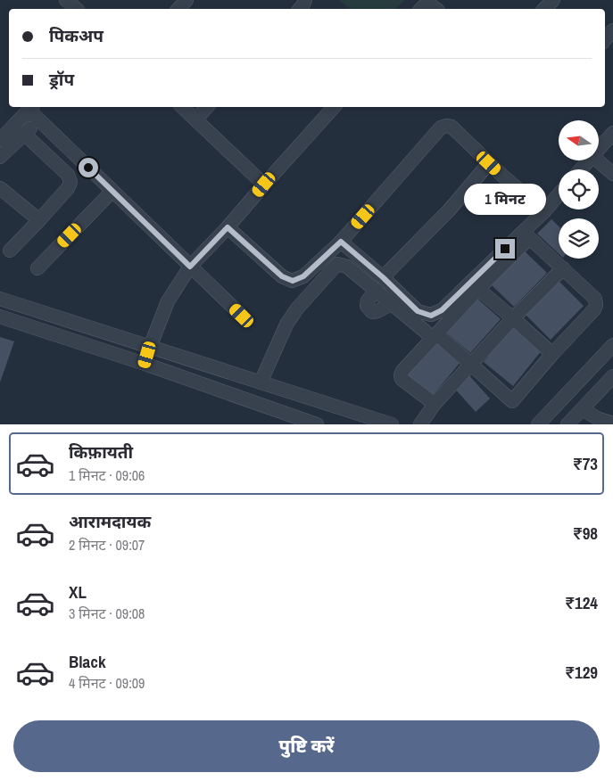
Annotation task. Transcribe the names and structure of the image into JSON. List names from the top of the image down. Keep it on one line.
{"north":"left","page":{"banner":["पिकअप","ड्रॉप"],"bubble":"1 मिनट","list":[{"name":"किफ़ायती","note":"1 मिनट · 09:06","value":"₹73"},{"name":"आरामदायक","note":"2 मिनट · 09:07","value":"₹98"},{"name":"XL","note":"3 मिनट · 09:08","value":"₹124"},{"name":"Black","note":"4 मिनट · 09:09","value":"₹129"}],"buttons":"पुष्टि करें"}}
